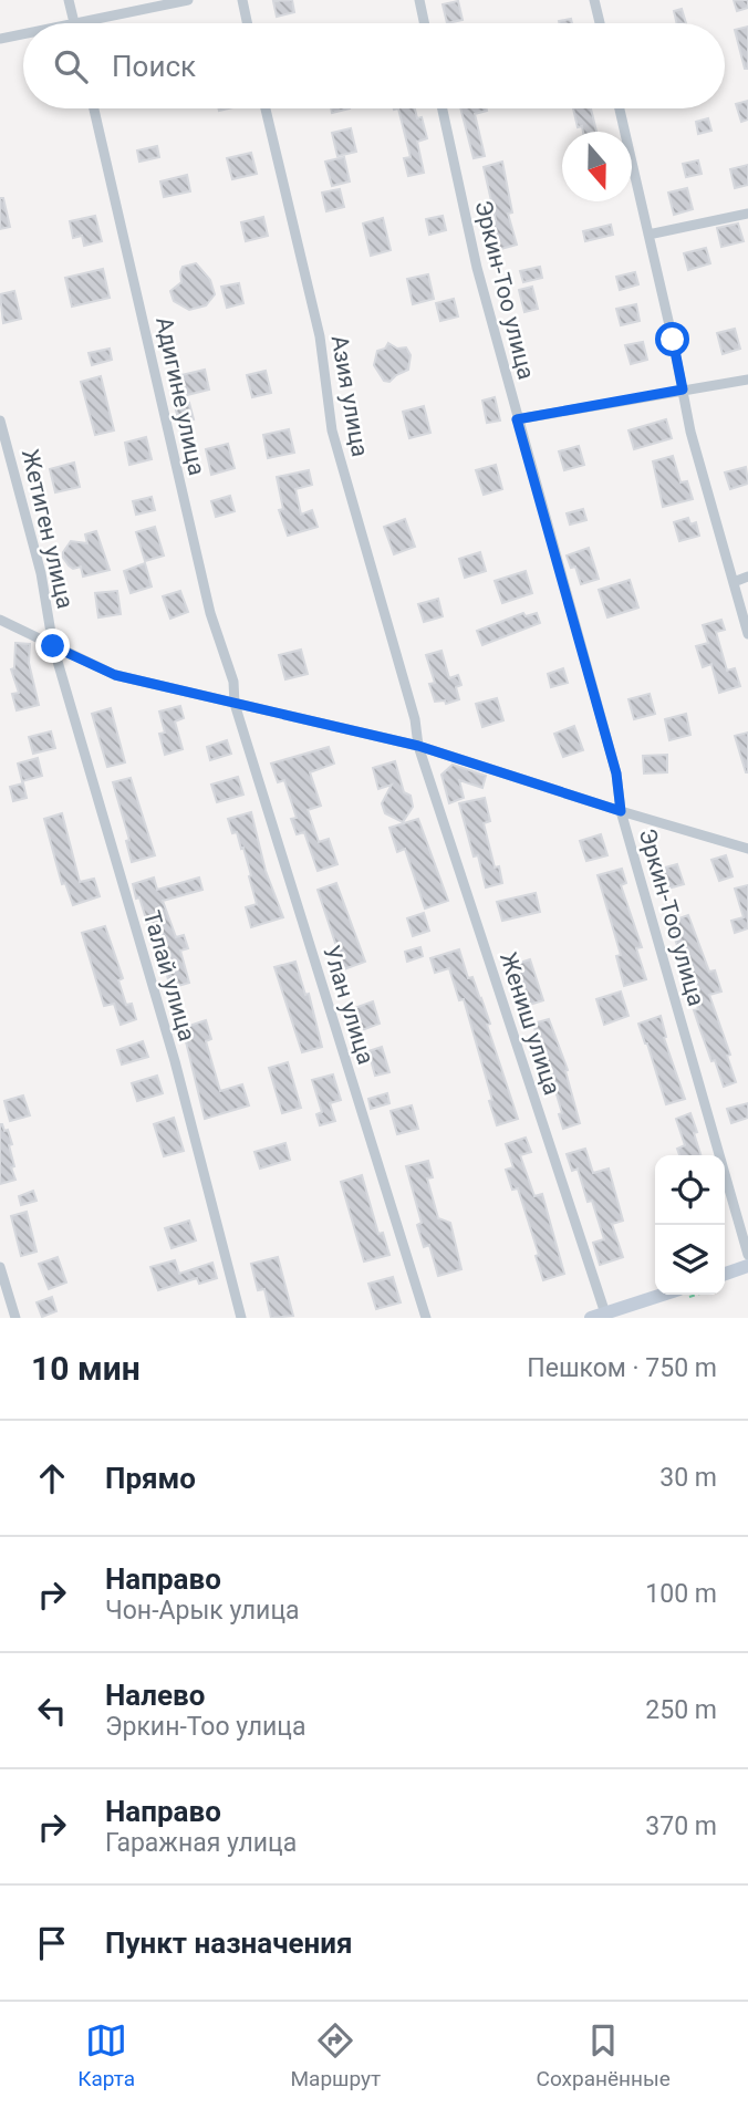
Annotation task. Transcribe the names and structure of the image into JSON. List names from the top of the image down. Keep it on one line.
{"streets":{"street":["Эркин-Тоо улица","Адигине улица","Азия улица","Жетиген улица","Талай улица","Улан улица","Жениш улица"]},"crossings":[["Адигине улица","Улан улица"],["Азия улица","Жениш улица"],["Жетиген улица","Талай улица"]],"north":"bottom","page":{"search":"Поиск","heading":["10 мин","Пешком · 750 m"],"list":[["Прямо","30 m"],["Направо","Чон-Арык улица","100 m"],["Налево","Эркин-Тоо улица","250 m"],["Направо","Гаражная улица","370 m"],"Пункт назначения"],"nav":["Карта","Маршрут","Сохранённые"]}}
